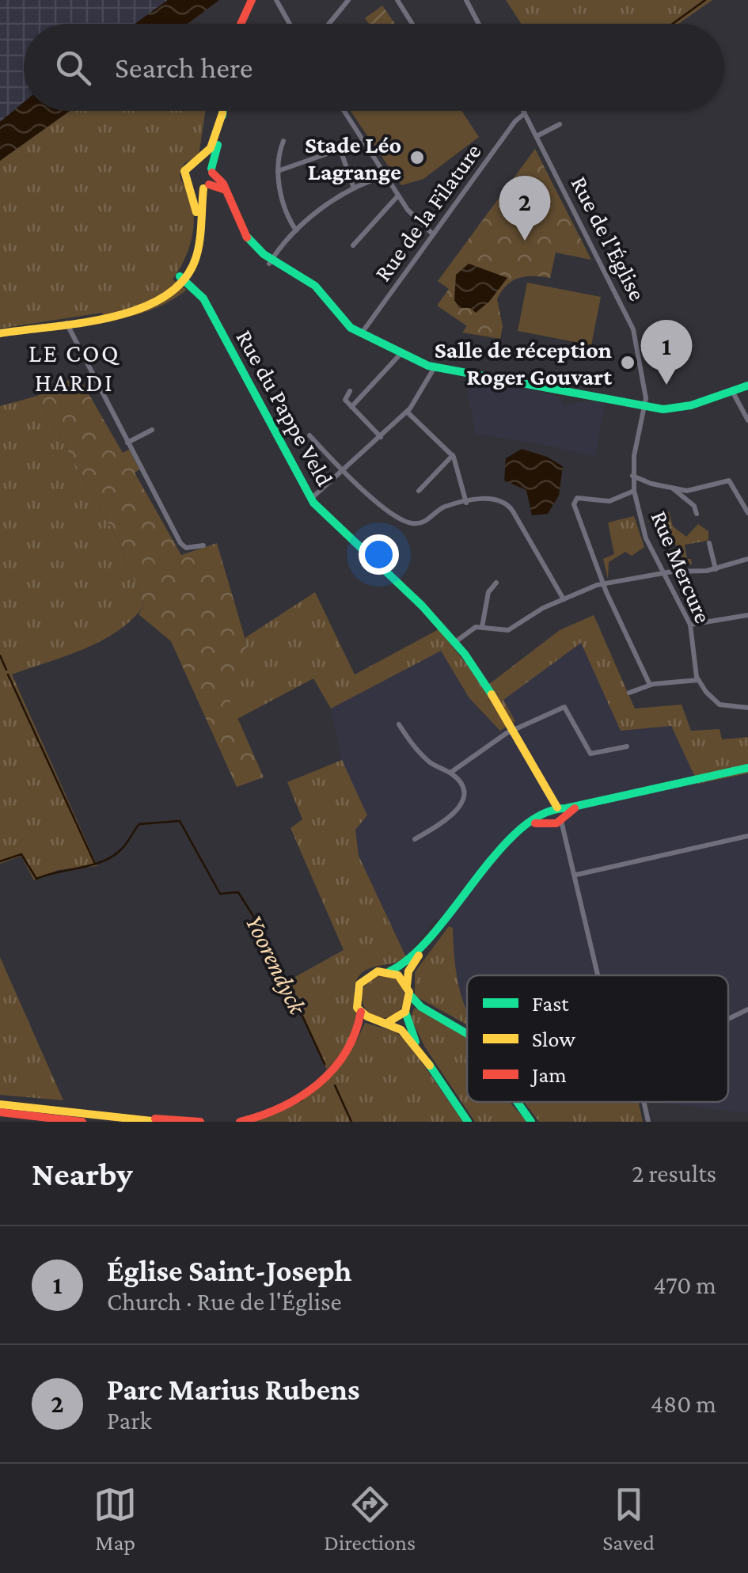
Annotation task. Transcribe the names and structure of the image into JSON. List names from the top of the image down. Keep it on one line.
{"streets":{"main road":["Rue du Pappe Veld"],"street":["Rue de la Filature","Rue de l'Église","Rue Mercure"]},"crossings":[["Rue de la Filature","Rue de l'Église"],["Rue de l'Église","Rue Mercure"]],"districts":["LE COQ HARDI"],"water":["Yoorendyck"],"places":["Stade Léo Lagrange","Salle de réception Roger Gouvart"],"legend":["Fast","Slow","Jam"],"page":{"search":"Search here","pins":["2","1"],"heading":["Nearby","2 results"],"list":[{"mark":"1","name":"Église Saint-Joseph","note":"Church · Rue de l'Église","value":"470 m"},{"mark":"2","name":"Parc Marius Rubens","note":"Park","value":"480 m"}],"nav":["Map","Directions","Saved"]}}
